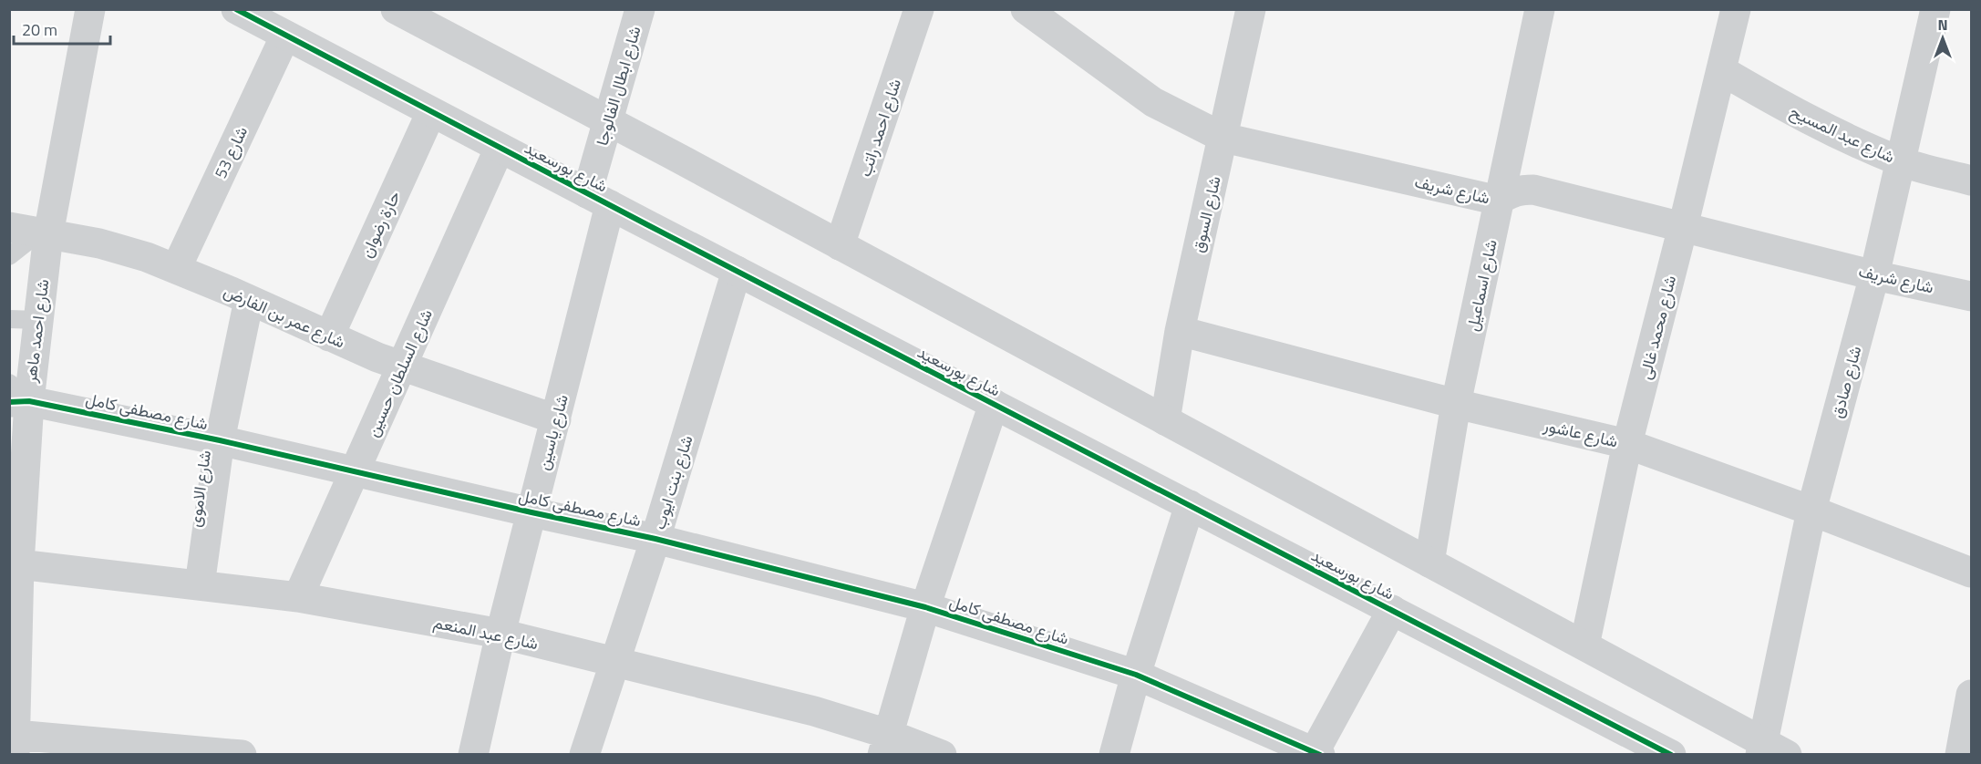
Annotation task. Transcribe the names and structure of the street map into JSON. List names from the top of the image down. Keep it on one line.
{"streets":{"street":["شارع ابطال الفالوجا","شارع احمد راتب","شارع عبد المسيح","شارع 53","شارع بورسعيد","شارع شريف","شارع السوق","حارة رضوان","شارع اسماعيل","شارع عمر بن الفارض","شارع محمد غالى","شارع احمد ماهر","شارع السلطان حسين","شارع صادق","شارع مصطفى كامل","شارع ياسين","شارع عاشور","شارع بنت ايوب","شارع الاموى","شارع عبد المنعم"]},"crossings":[["شارع ابطال الفالوجا","شارع بورسعيد"],["شارع ابطال الفالوجا","شارع ياسين"],["شارع عبد المسيح","شارع محمد غالى"],["شارع عبد المسيح","شارع صادق"],["شارع 53","شارع بورسعيد"],["شارع 53","شارع عمر بن الفارض"],["شارع بورسعيد","حارة رضوان"],["شارع بورسعيد","شارع السلطان حسين"],["شارع بورسعيد","شارع ياسين"],["شارع بورسعيد","شارع بنت ايوب"],["شارع شريف","شارع السوق"],["شارع شريف","شارع اسماعيل"],["شارع شريف","شارع محمد غالى"],["شارع شريف","شارع صادق"],["شارع السوق","شارع عاشور"],["حارة رضوان","شارع عمر بن الفارض"],["شارع اسماعيل","شارع عاشور"],["شارع عمر بن الفارض","شارع احمد ماهر"],["شارع عمر بن الفارض","شارع السلطان حسين"],["شارع عمر بن الفارض","شارع ياسين"],["شارع عمر بن الفارض","شارع الاموى"],["شارع محمد غالى","شارع عاشور"],["شارع احمد ماهر","شارع مصطفى كامل"],["شارع احمد ماهر","شارع عبد المنعم"],["شارع السلطان حسين","شارع مصطفى كامل"],["شارع السلطان حسين","شارع عبد المنعم"],["شارع صادق","شارع عاشور"],["شارع مصطفى كامل","شارع ياسين"],["شارع مصطفى كامل","شارع بنت ايوب"],["شارع مصطفى كامل","شارع الاموى"],["شارع ياسين","شارع عبد المنعم"],["شارع بنت ايوب","شارع عبد المنعم"],["شارع الاموى","شارع عبد المنعم"]],"scale_bar":"20 m","north":"top"}
